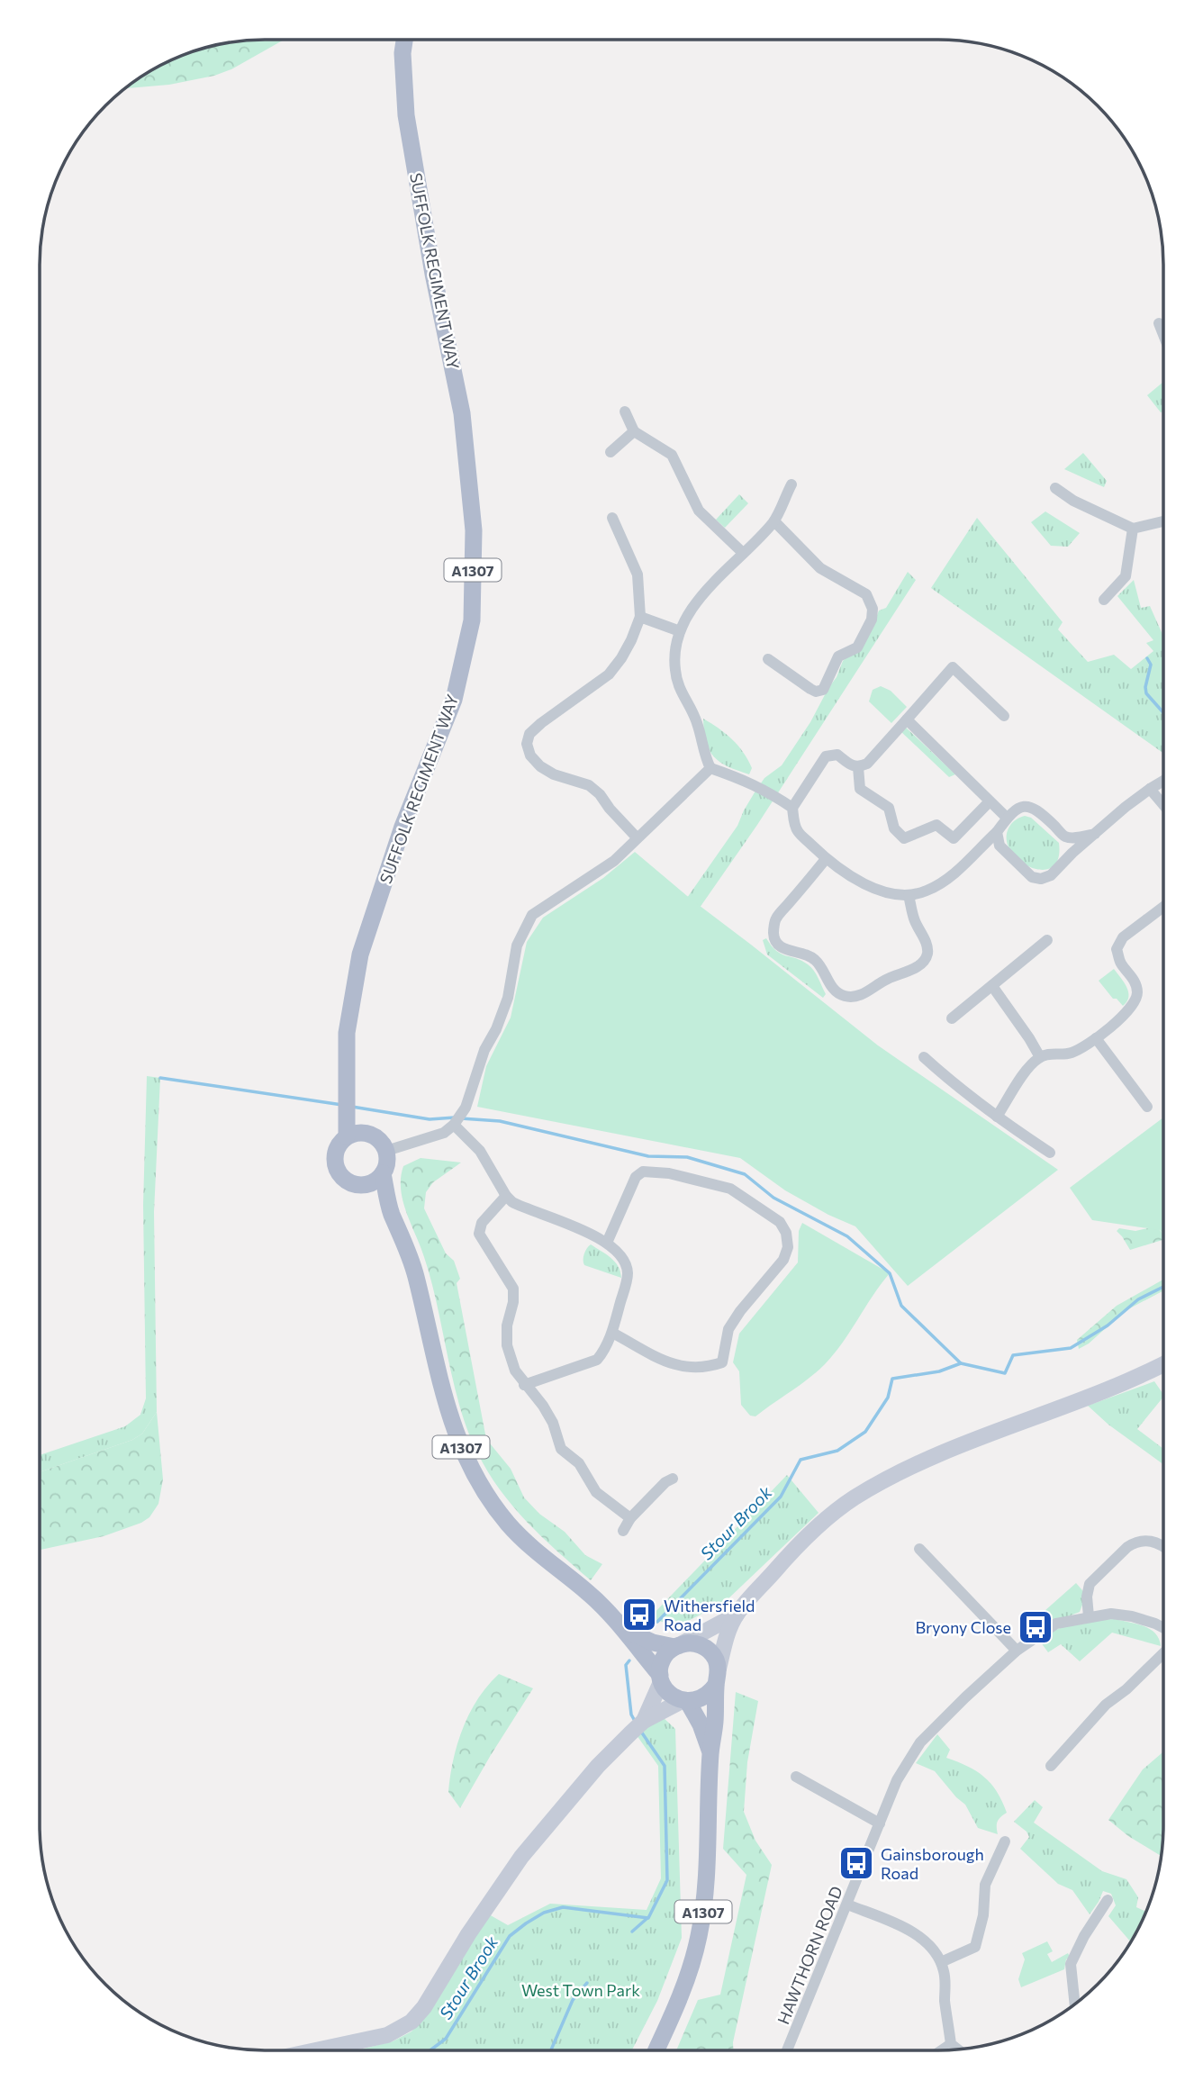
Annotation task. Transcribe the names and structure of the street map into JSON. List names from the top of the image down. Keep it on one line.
{"streets":{"main road":["SUFFOLK REGIMENT WAY","A1307"],"street":["HAWTHORN ROAD"]},"water":["Stour Brook"],"parks":["West Town Park"],"places":{"bus stop":["Withersfield Road","Bryony Close","Gainsborough Road"]}}
